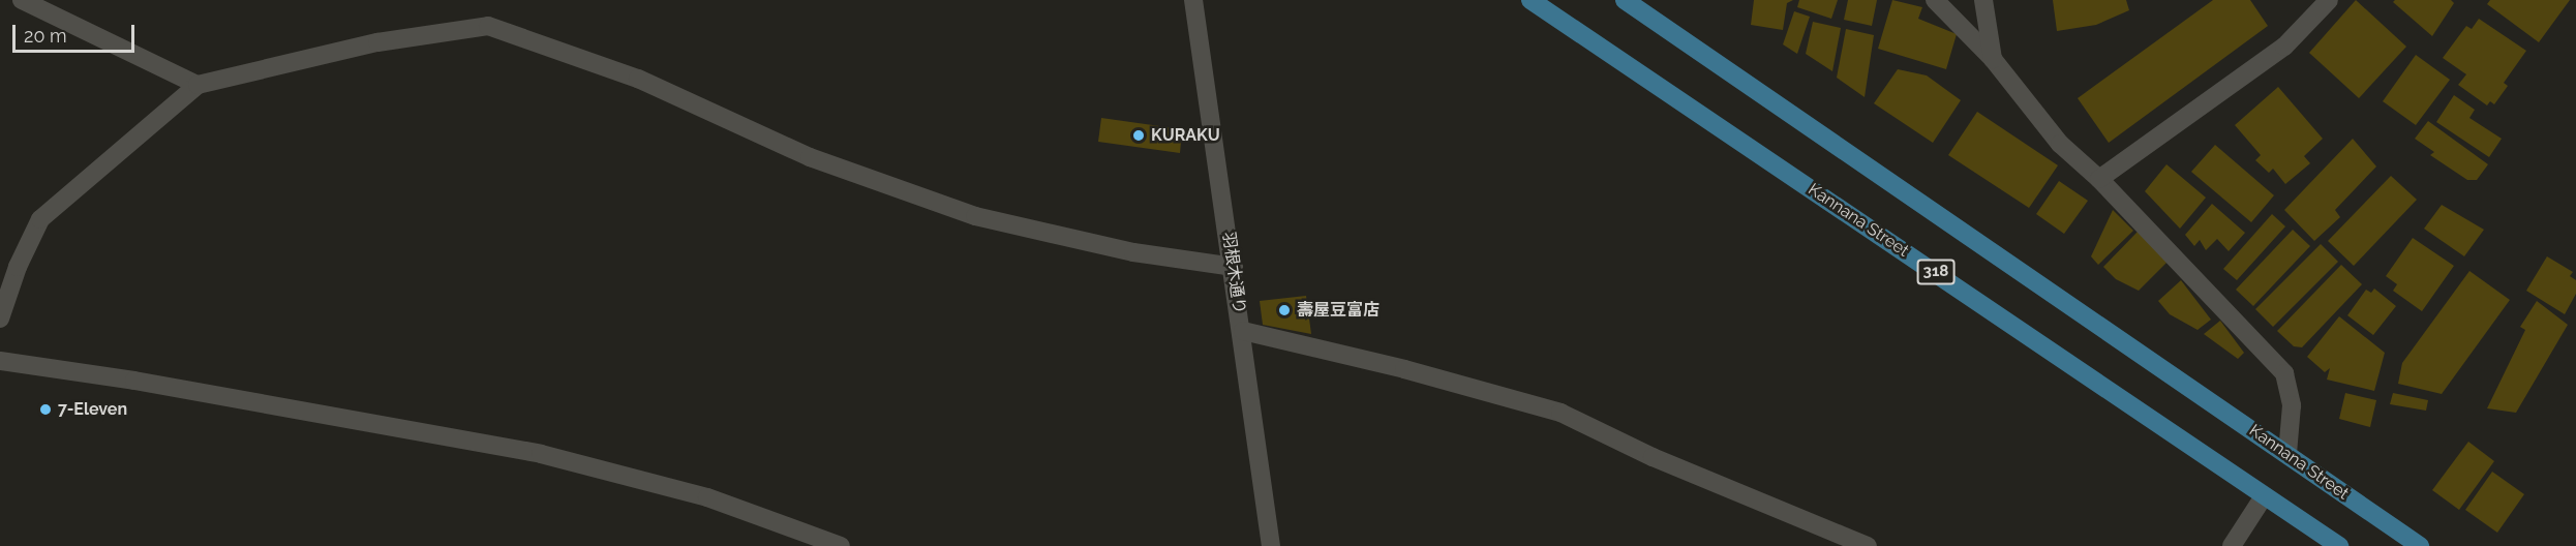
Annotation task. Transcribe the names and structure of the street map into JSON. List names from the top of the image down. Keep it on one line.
{"streets":{"main road":["Kannana Street","318"],"street":["羽根木通り"]},"places":["KURAKU","壽屋豆富店","7-Eleven"],"scale_bar":"20 m"}
